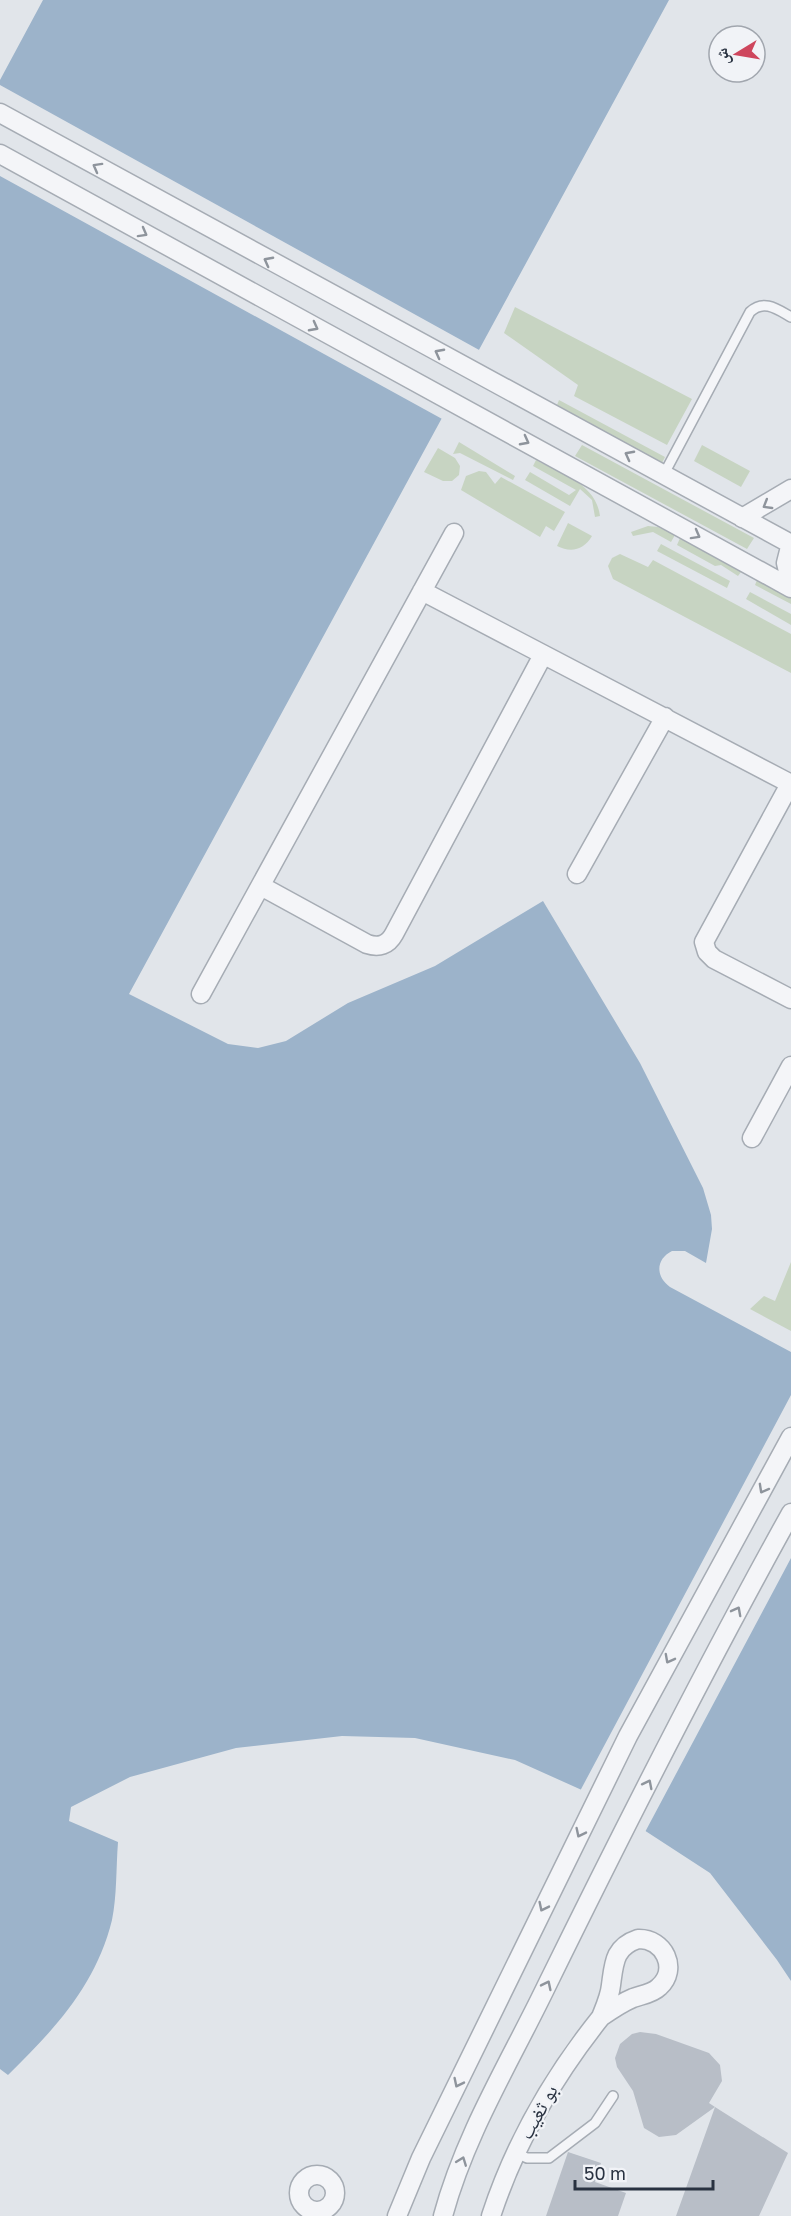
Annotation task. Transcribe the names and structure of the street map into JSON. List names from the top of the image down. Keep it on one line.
{"streets":{"street":["بو ثغيب"]},"scale_bar":"50 m","north":"left"}
